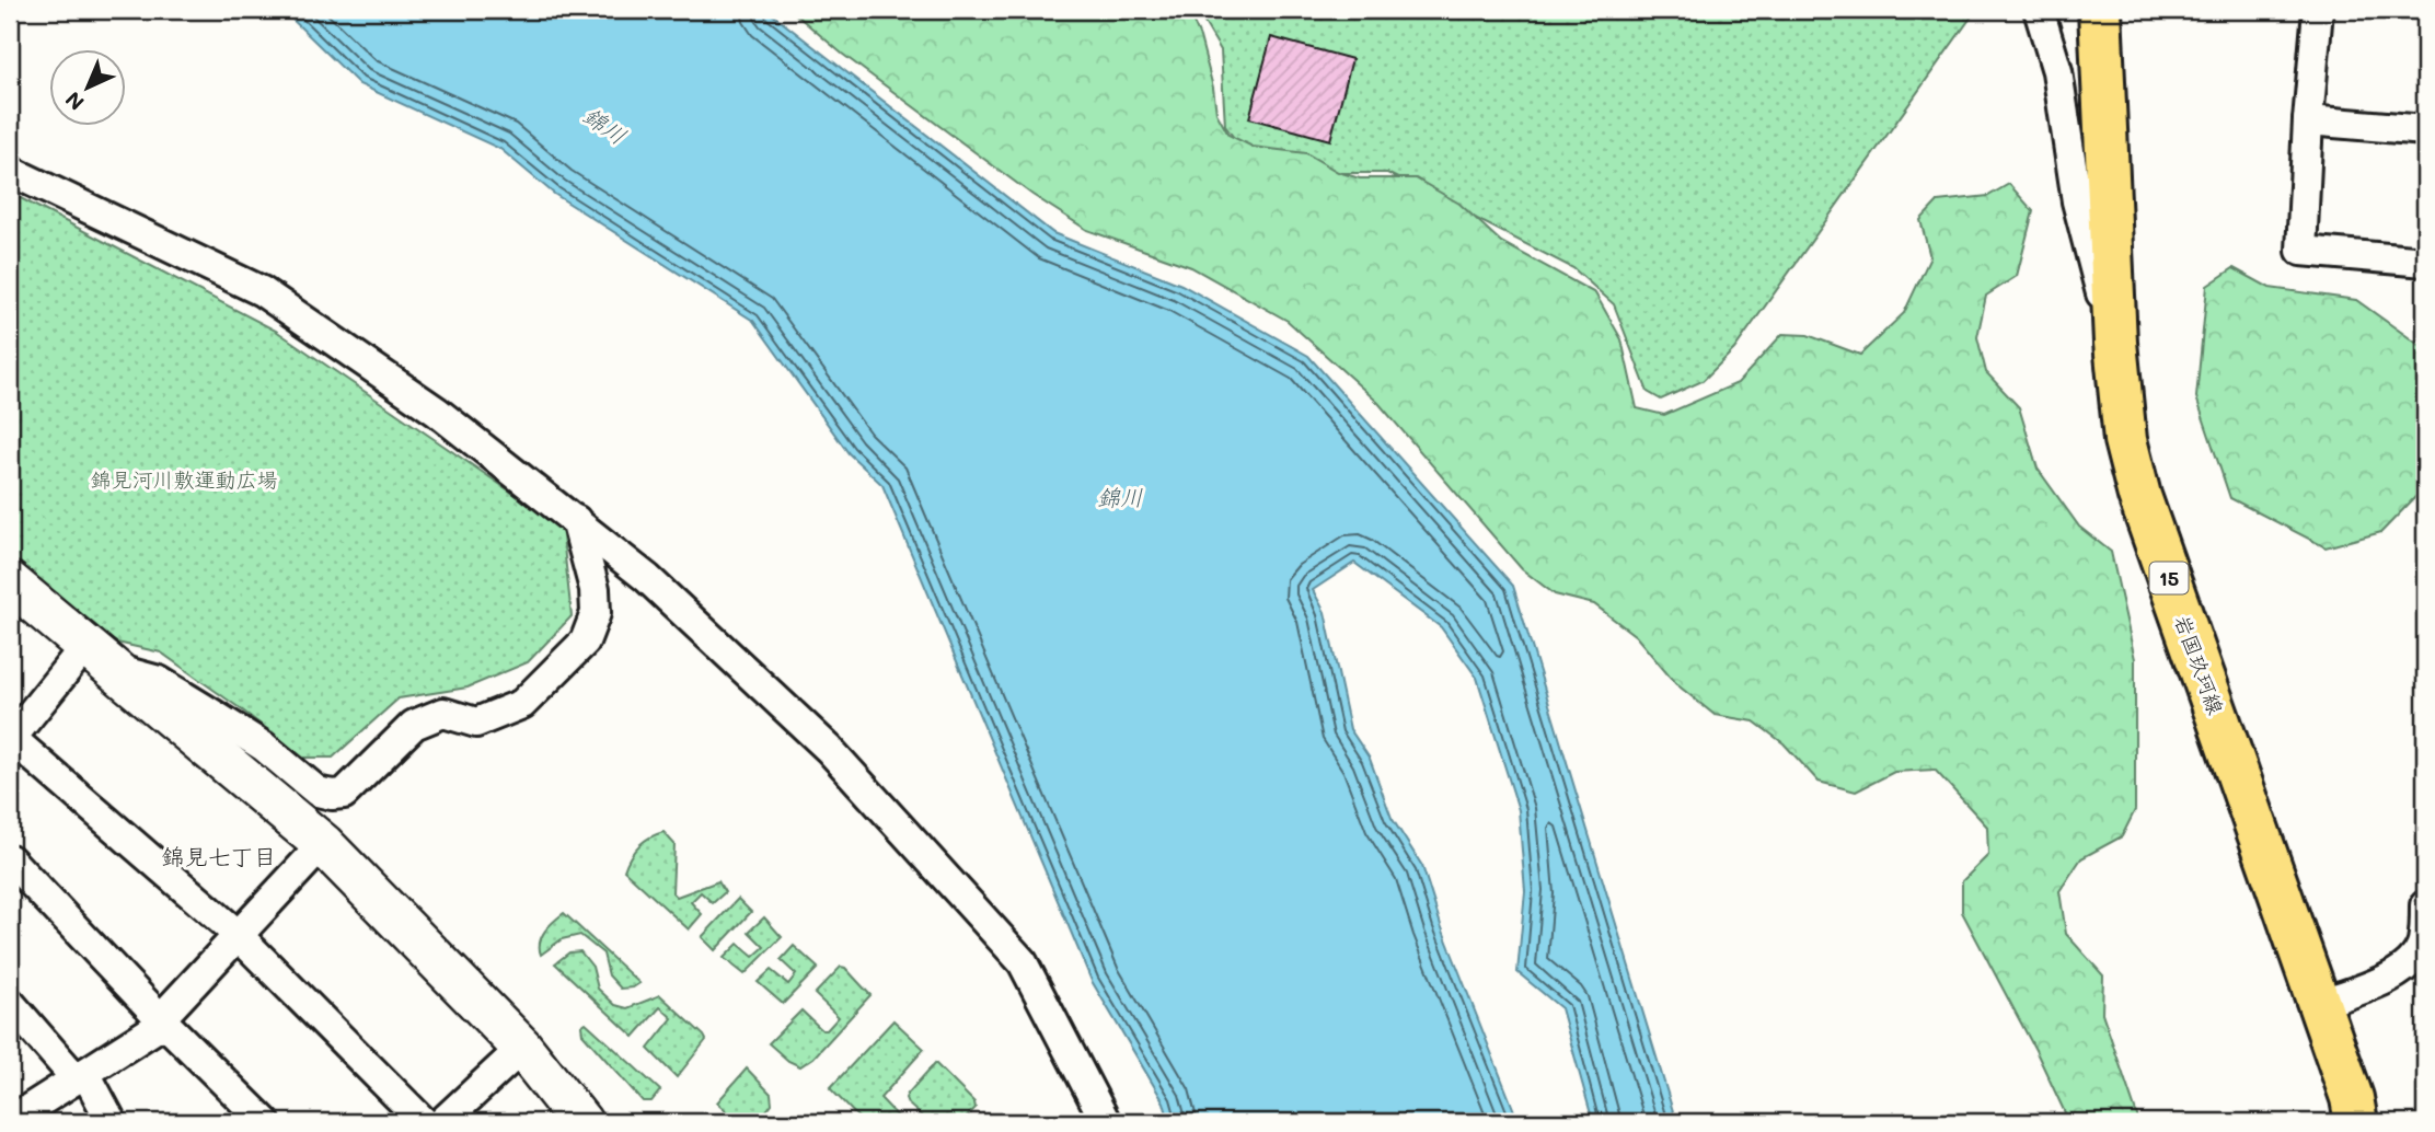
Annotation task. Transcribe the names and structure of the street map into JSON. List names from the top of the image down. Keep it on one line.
{"streets":{"main road":["15","岩国玖珂線"]},"districts":["錦見七丁目"],"water":["錦川"],"parks":["錦見河川敷運動広場"],"north":"bottom left"}
